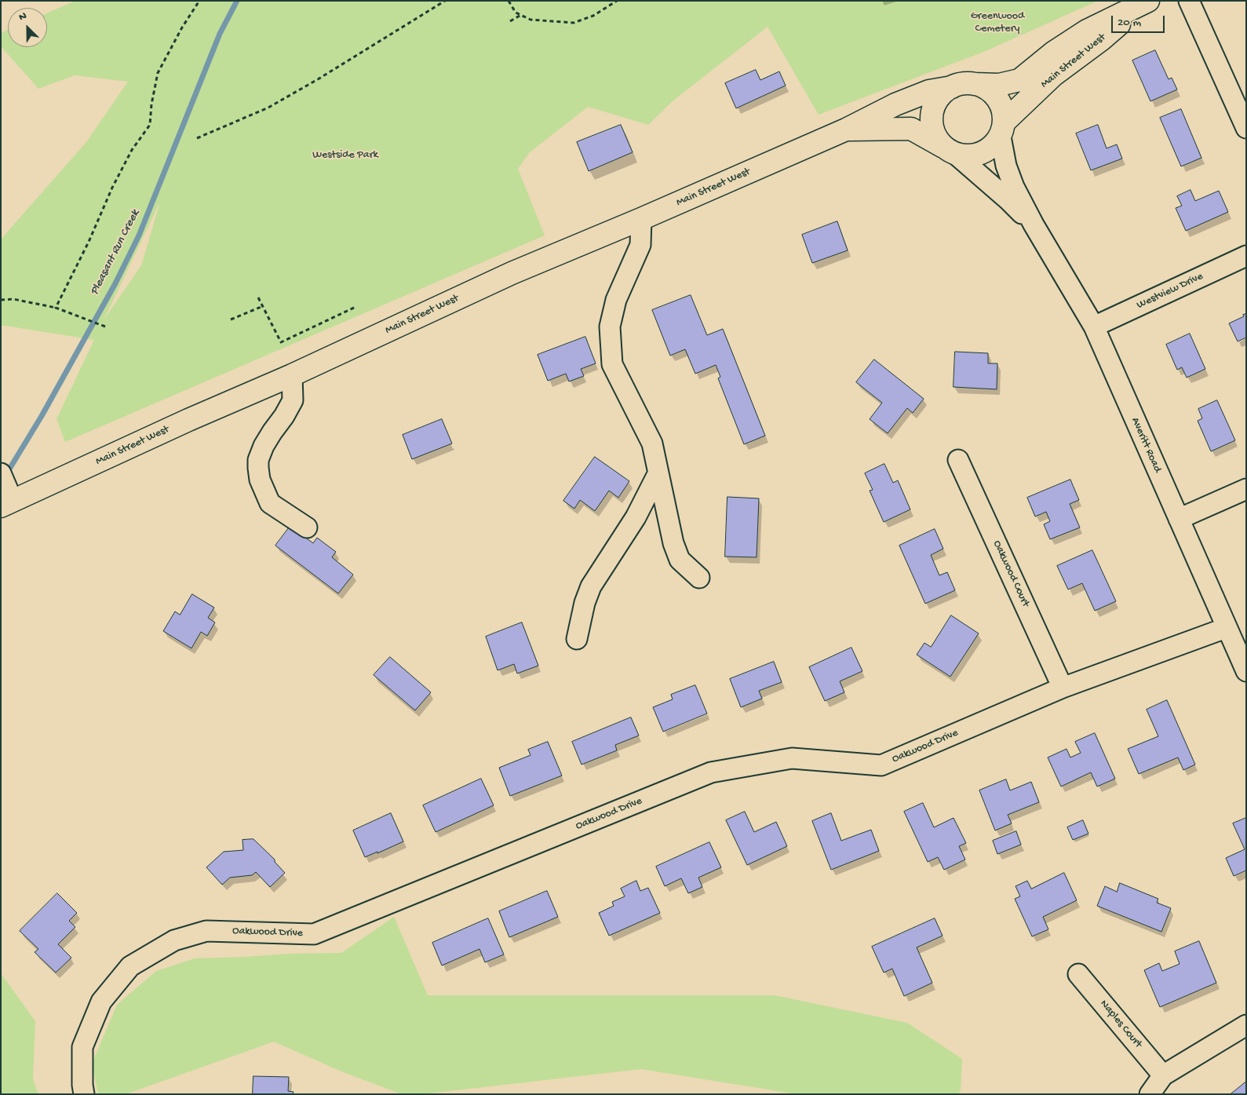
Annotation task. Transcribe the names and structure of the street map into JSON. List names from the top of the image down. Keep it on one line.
{"streets":{"main road":["Main Street West"],"street":["Westview Drive","Averitt Road","Oakwood Court","Oakwood Drive","Naples Court"]},"crossings":[["Main Street West","Averitt Road"],["Westview Drive","Averitt Road"],["Averitt Road","Oakwood Drive"],["Oakwood Court","Oakwood Drive"]],"water":["Pleasant Run Creek"],"parks":["Greenwood Cemetery","Westside Park"],"scale_bar":"20 m","north":"top left"}
